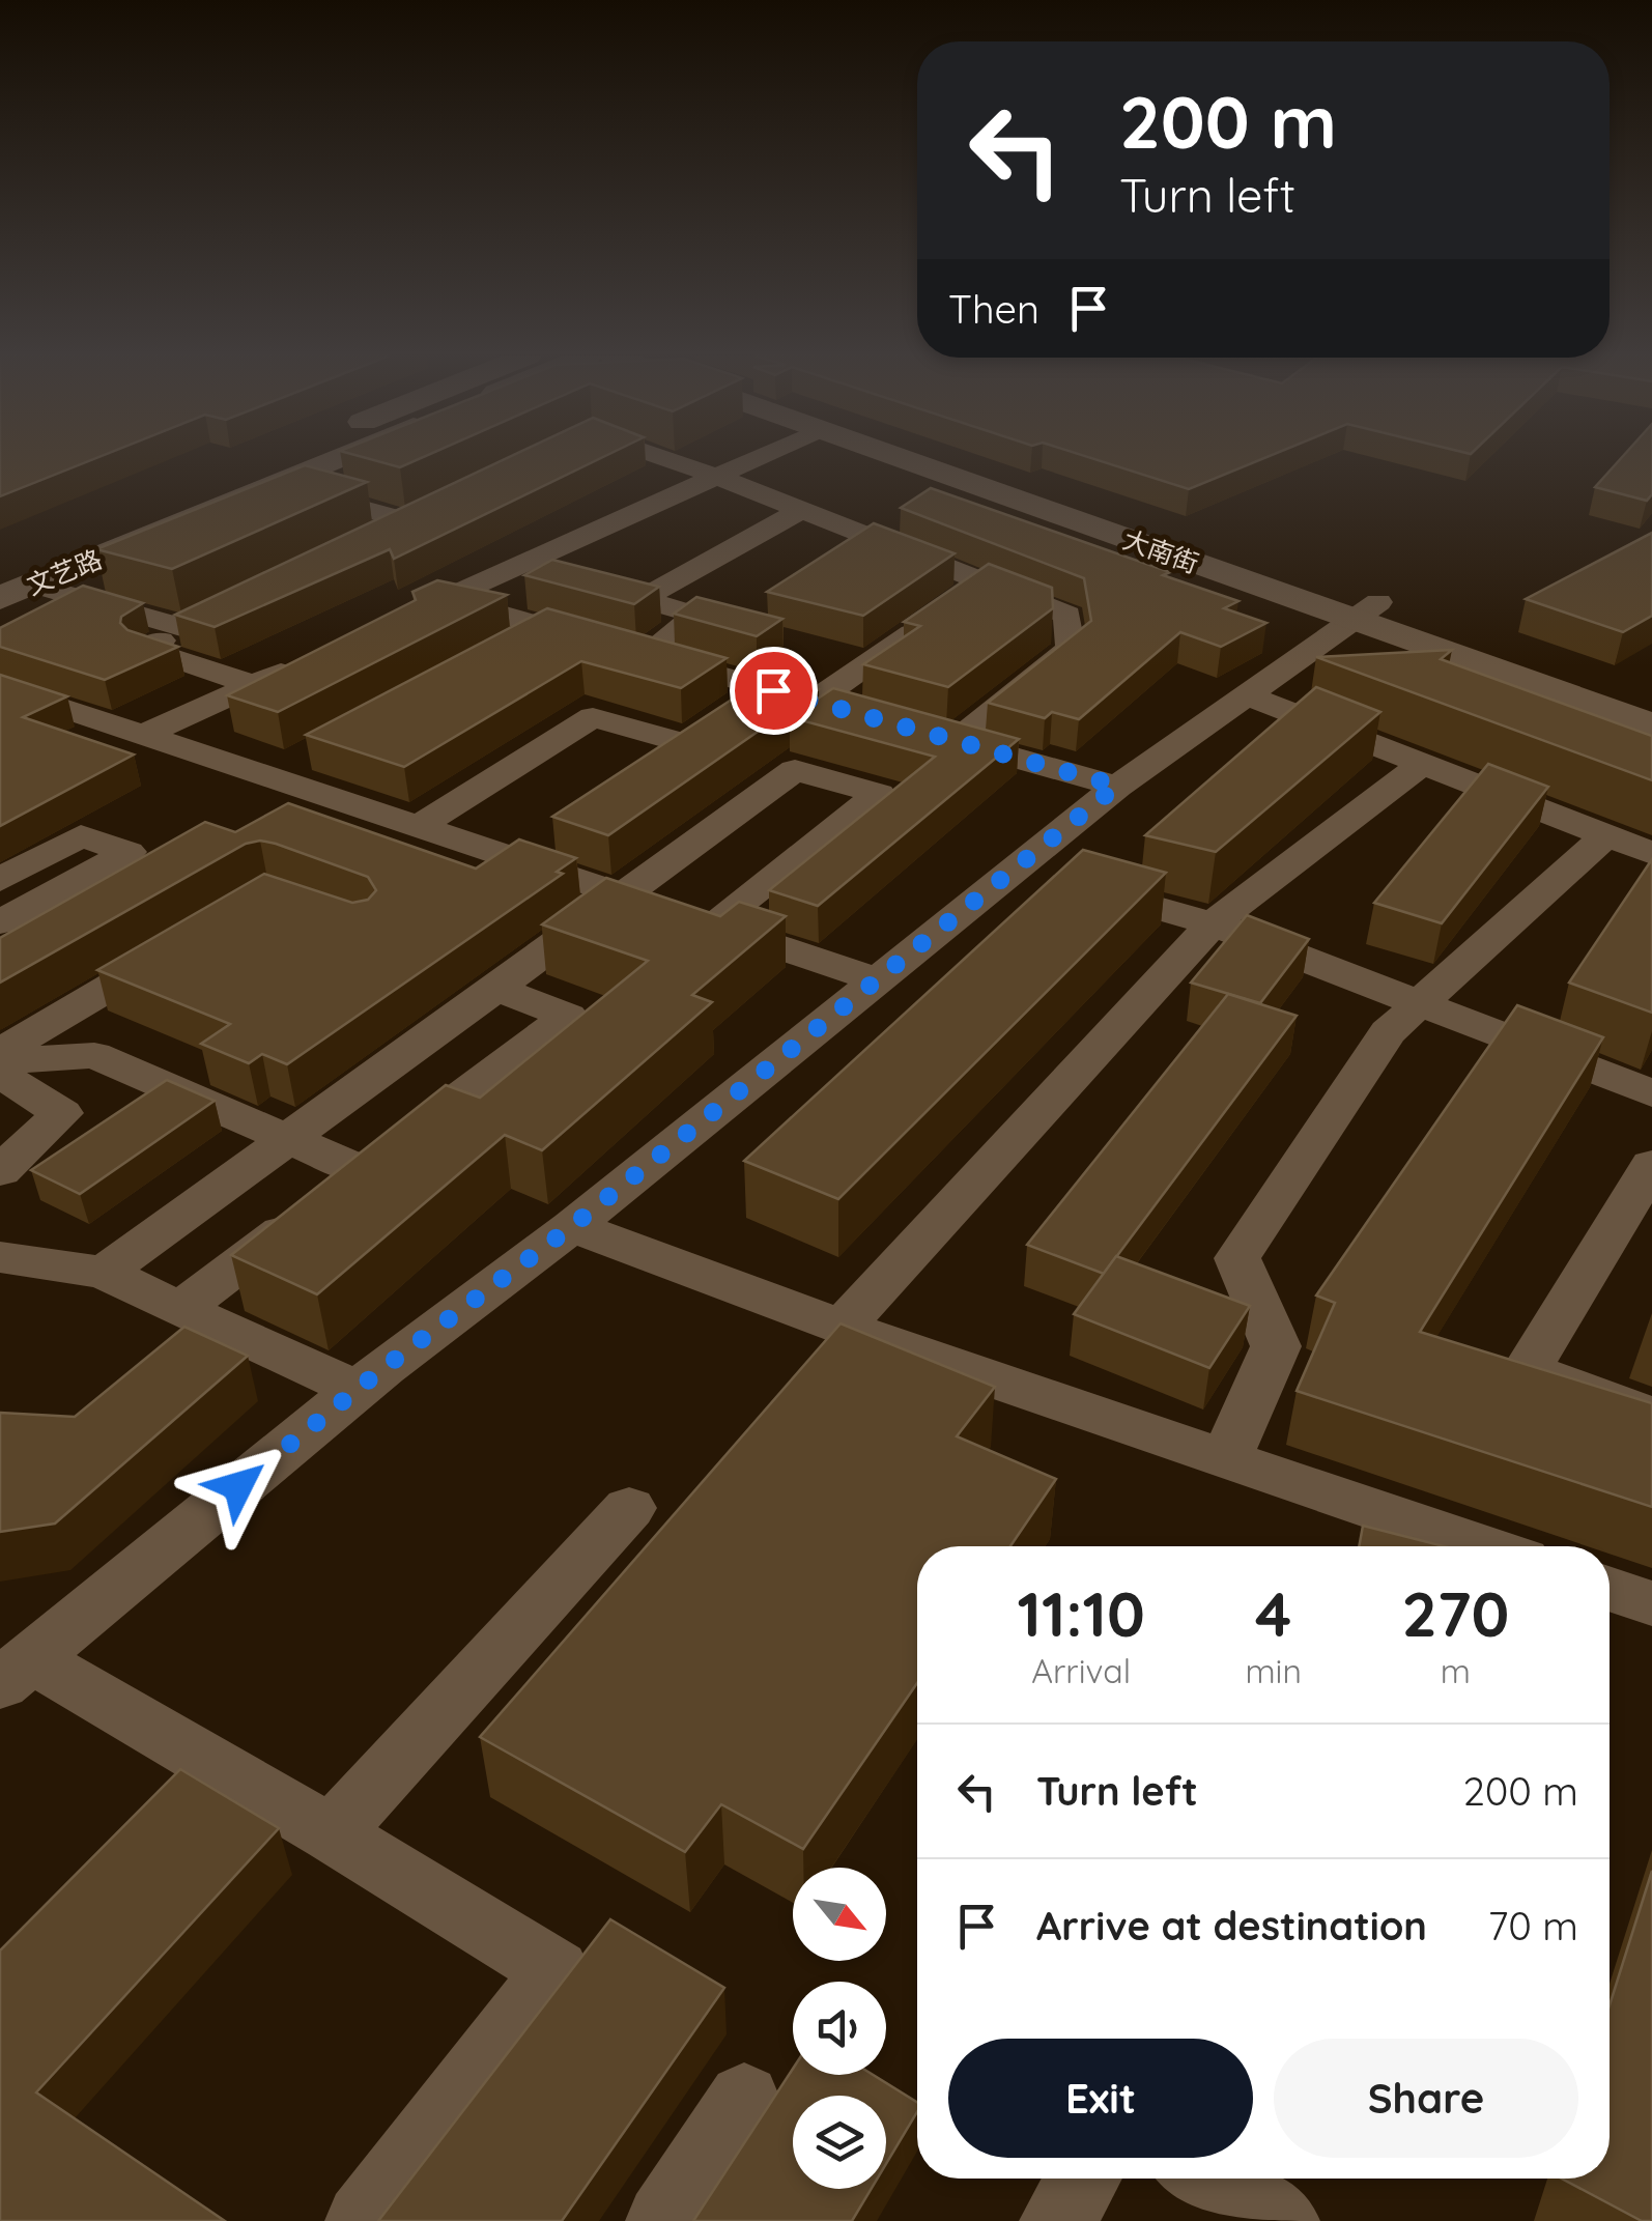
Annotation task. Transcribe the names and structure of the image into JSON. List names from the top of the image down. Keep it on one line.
{"streets":{"main road":["文艺路"],"street":["大南街"]},"north":"bottom right","page":{"turn":["200 m","Turn left"],"then":"Then","eta":["11:10","Arrival","4","min","270","m"],"list":[{"name":"Turn left","value":"200 m"},{"name":"Arrive at destination","value":"70 m"}],"buttons":["Exit","Share"]}}
